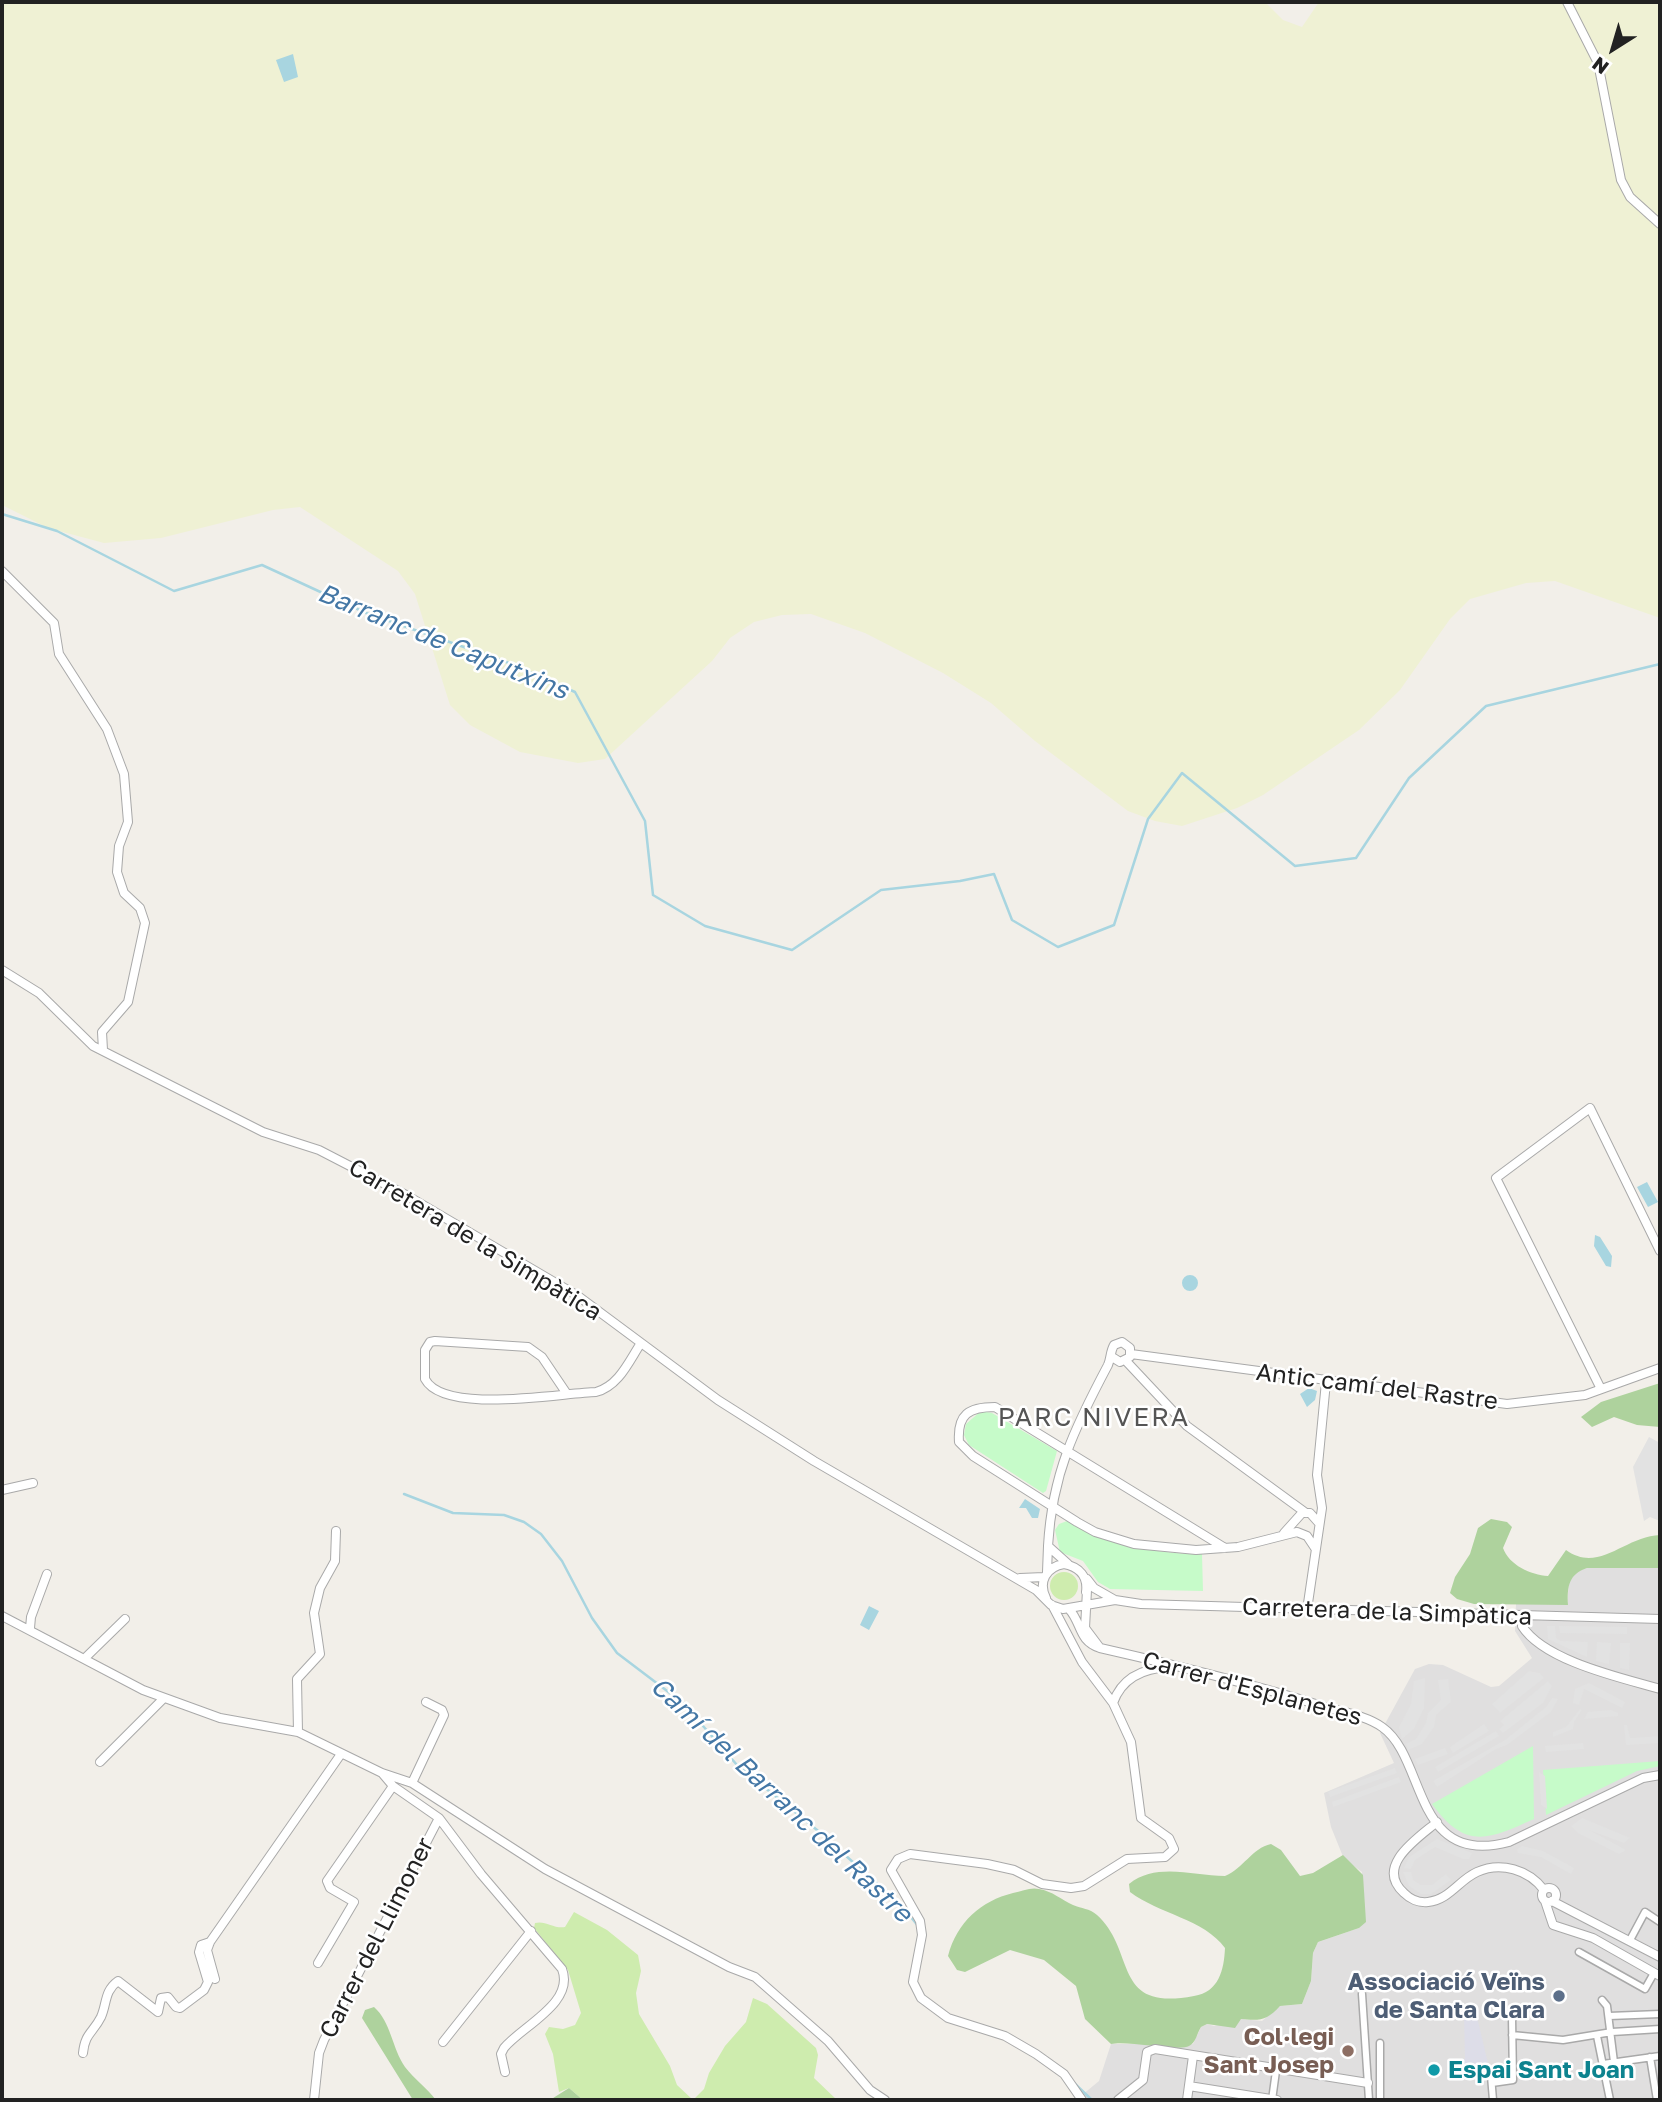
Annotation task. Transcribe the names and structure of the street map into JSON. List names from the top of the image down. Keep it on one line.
{"streets":{"street":["Carretera de la Simpàtica","Antic camí del Rastre","Carrer d'Esplanetes","Carrer del Llimoner"]},"districts":["PARC NIVERA"],"water":["Barranc de Caputxins","Camí del Barranc del Rastre"],"places":["Associació Veïns de Santa Clara","Col·legi Sant Josep","Espai Sant Joan"],"north":"bottom left"}
